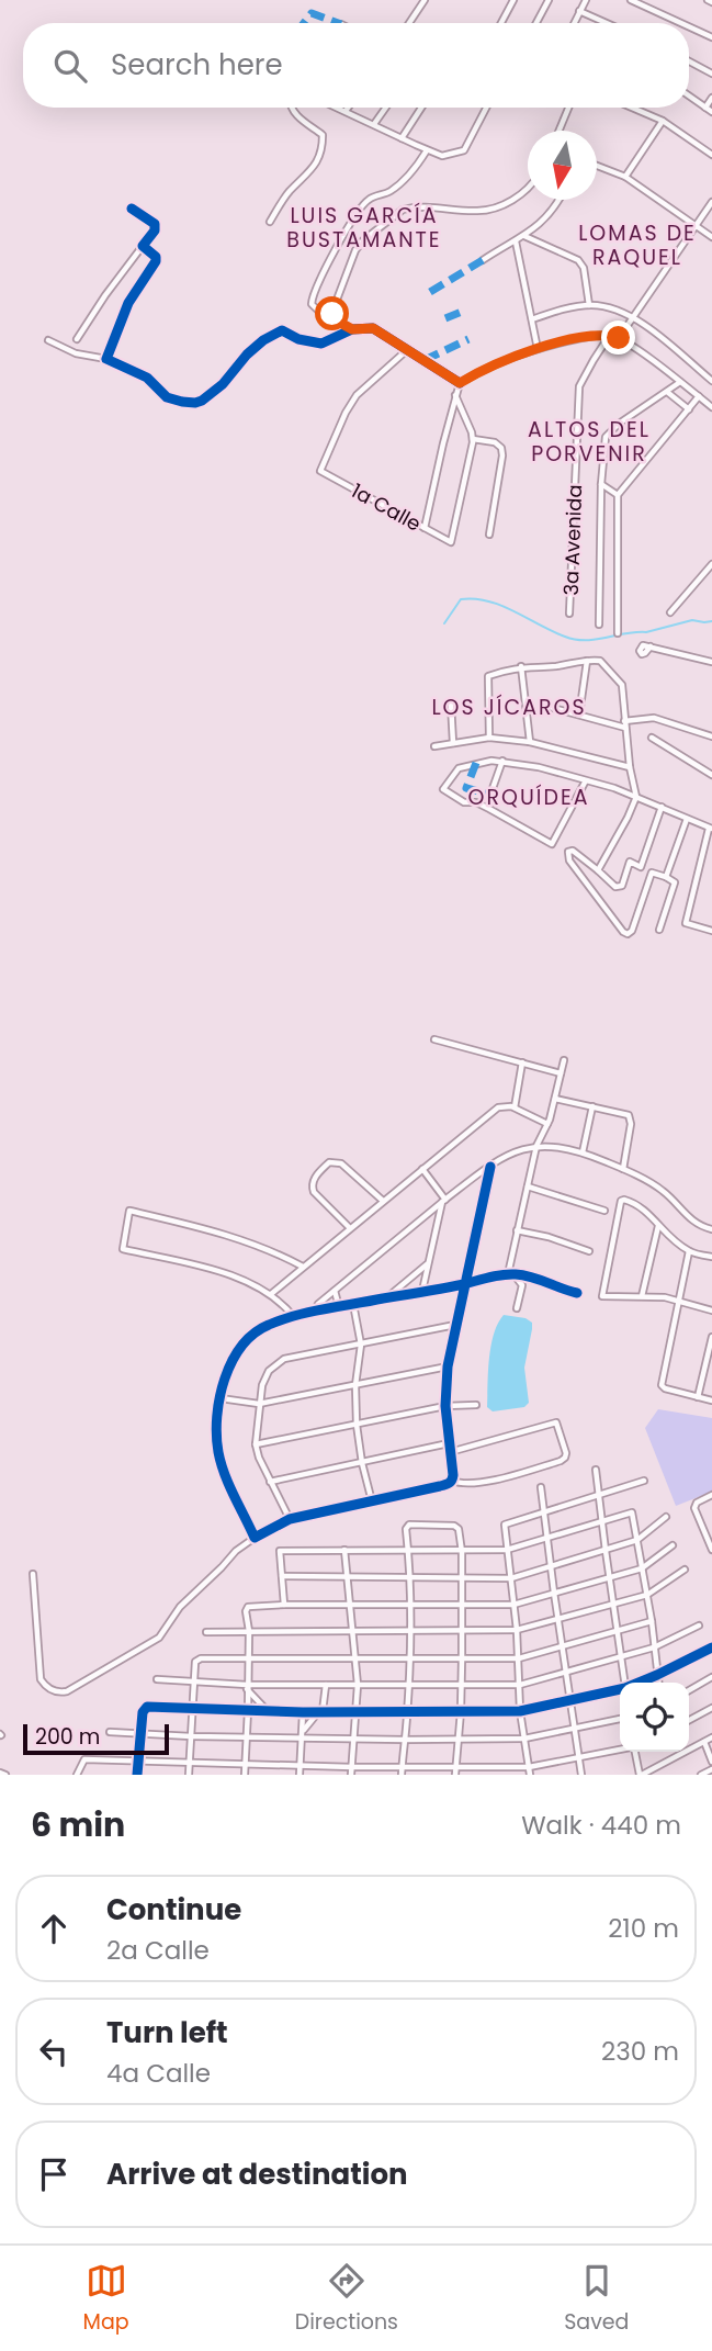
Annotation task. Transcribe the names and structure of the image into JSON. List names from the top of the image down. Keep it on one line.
{"streets":{"street":["1a Calle","3a Avenida"]},"districts":["LUIS GARCÍA BUSTAMANTE","LOMAS DE RAQUEL","ALTOS DEL PORVENIR","LOS JÍCAROS","ORQUÍDEA"],"scale_bar":"200 m","north":"bottom","page":{"search":"Search here","scale":"200 m","heading":["6 min","Walk · 440 m"],"list":[["Continue","2a Calle","210 m"],["Turn left","4a Calle","230 m"],"Arrive at destination"],"nav":["Map","Directions","Saved"]}}
